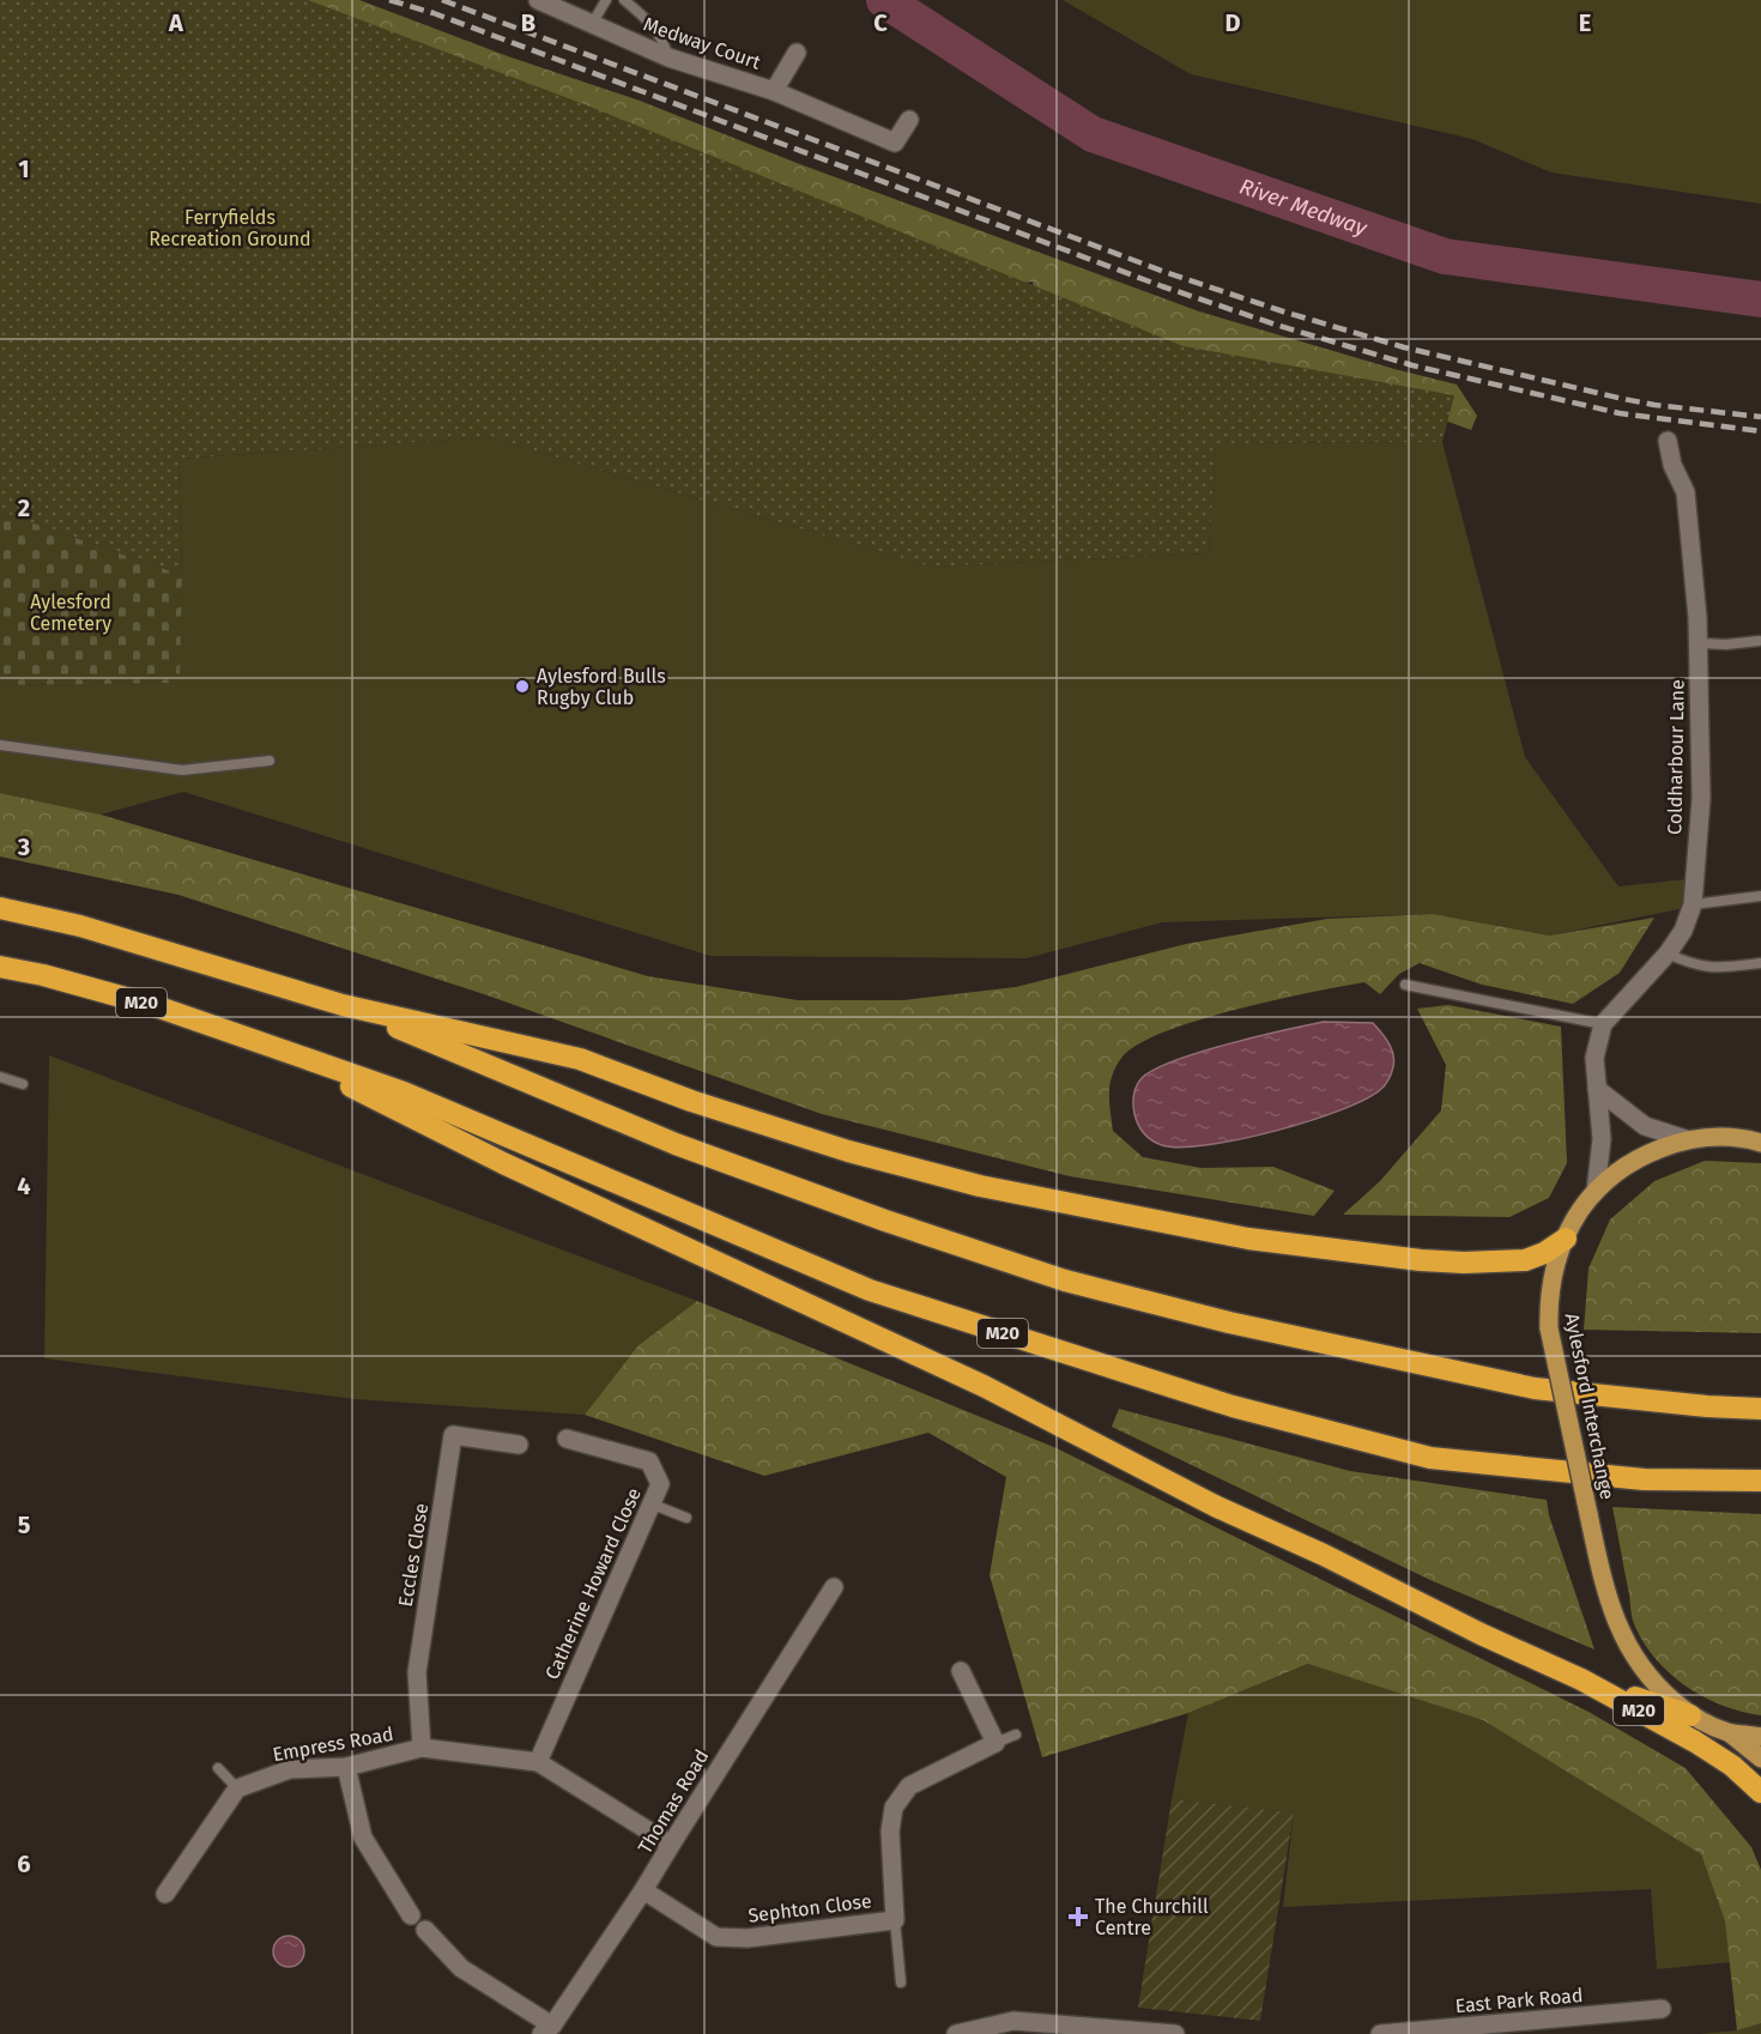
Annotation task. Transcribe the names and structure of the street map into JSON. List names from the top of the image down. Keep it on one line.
{"streets":{"highway":["M20"],"main road":["Aylesford Interchange"],"street":["Medway Court","Coldharbour Lane","Eccles Close","Catherine Howard Close","Empress Road","Thomas Road","Sephton Close","East Park Road"]},"crossings":[["Coldharbour Lane","Aylesford Interchange"],["M20","Aylesford Interchange"],["Eccles Close","Empress Road"],["Catherine Howard Close","Empress Road"],["Empress Road","Thomas Road"],["Thomas Road","Sephton Close"]],"water":["River Medway"],"parks":["Ferryfields Recreation Ground","Aylesford Cemetery"],"places":{"other":["Aylesford Bulls Rugby Club"],"health":["The Churchill Centre"]},"grid":{"columns":["A","B","C","D","E"],"rows":["1","2","3","4","5","6"]}}
